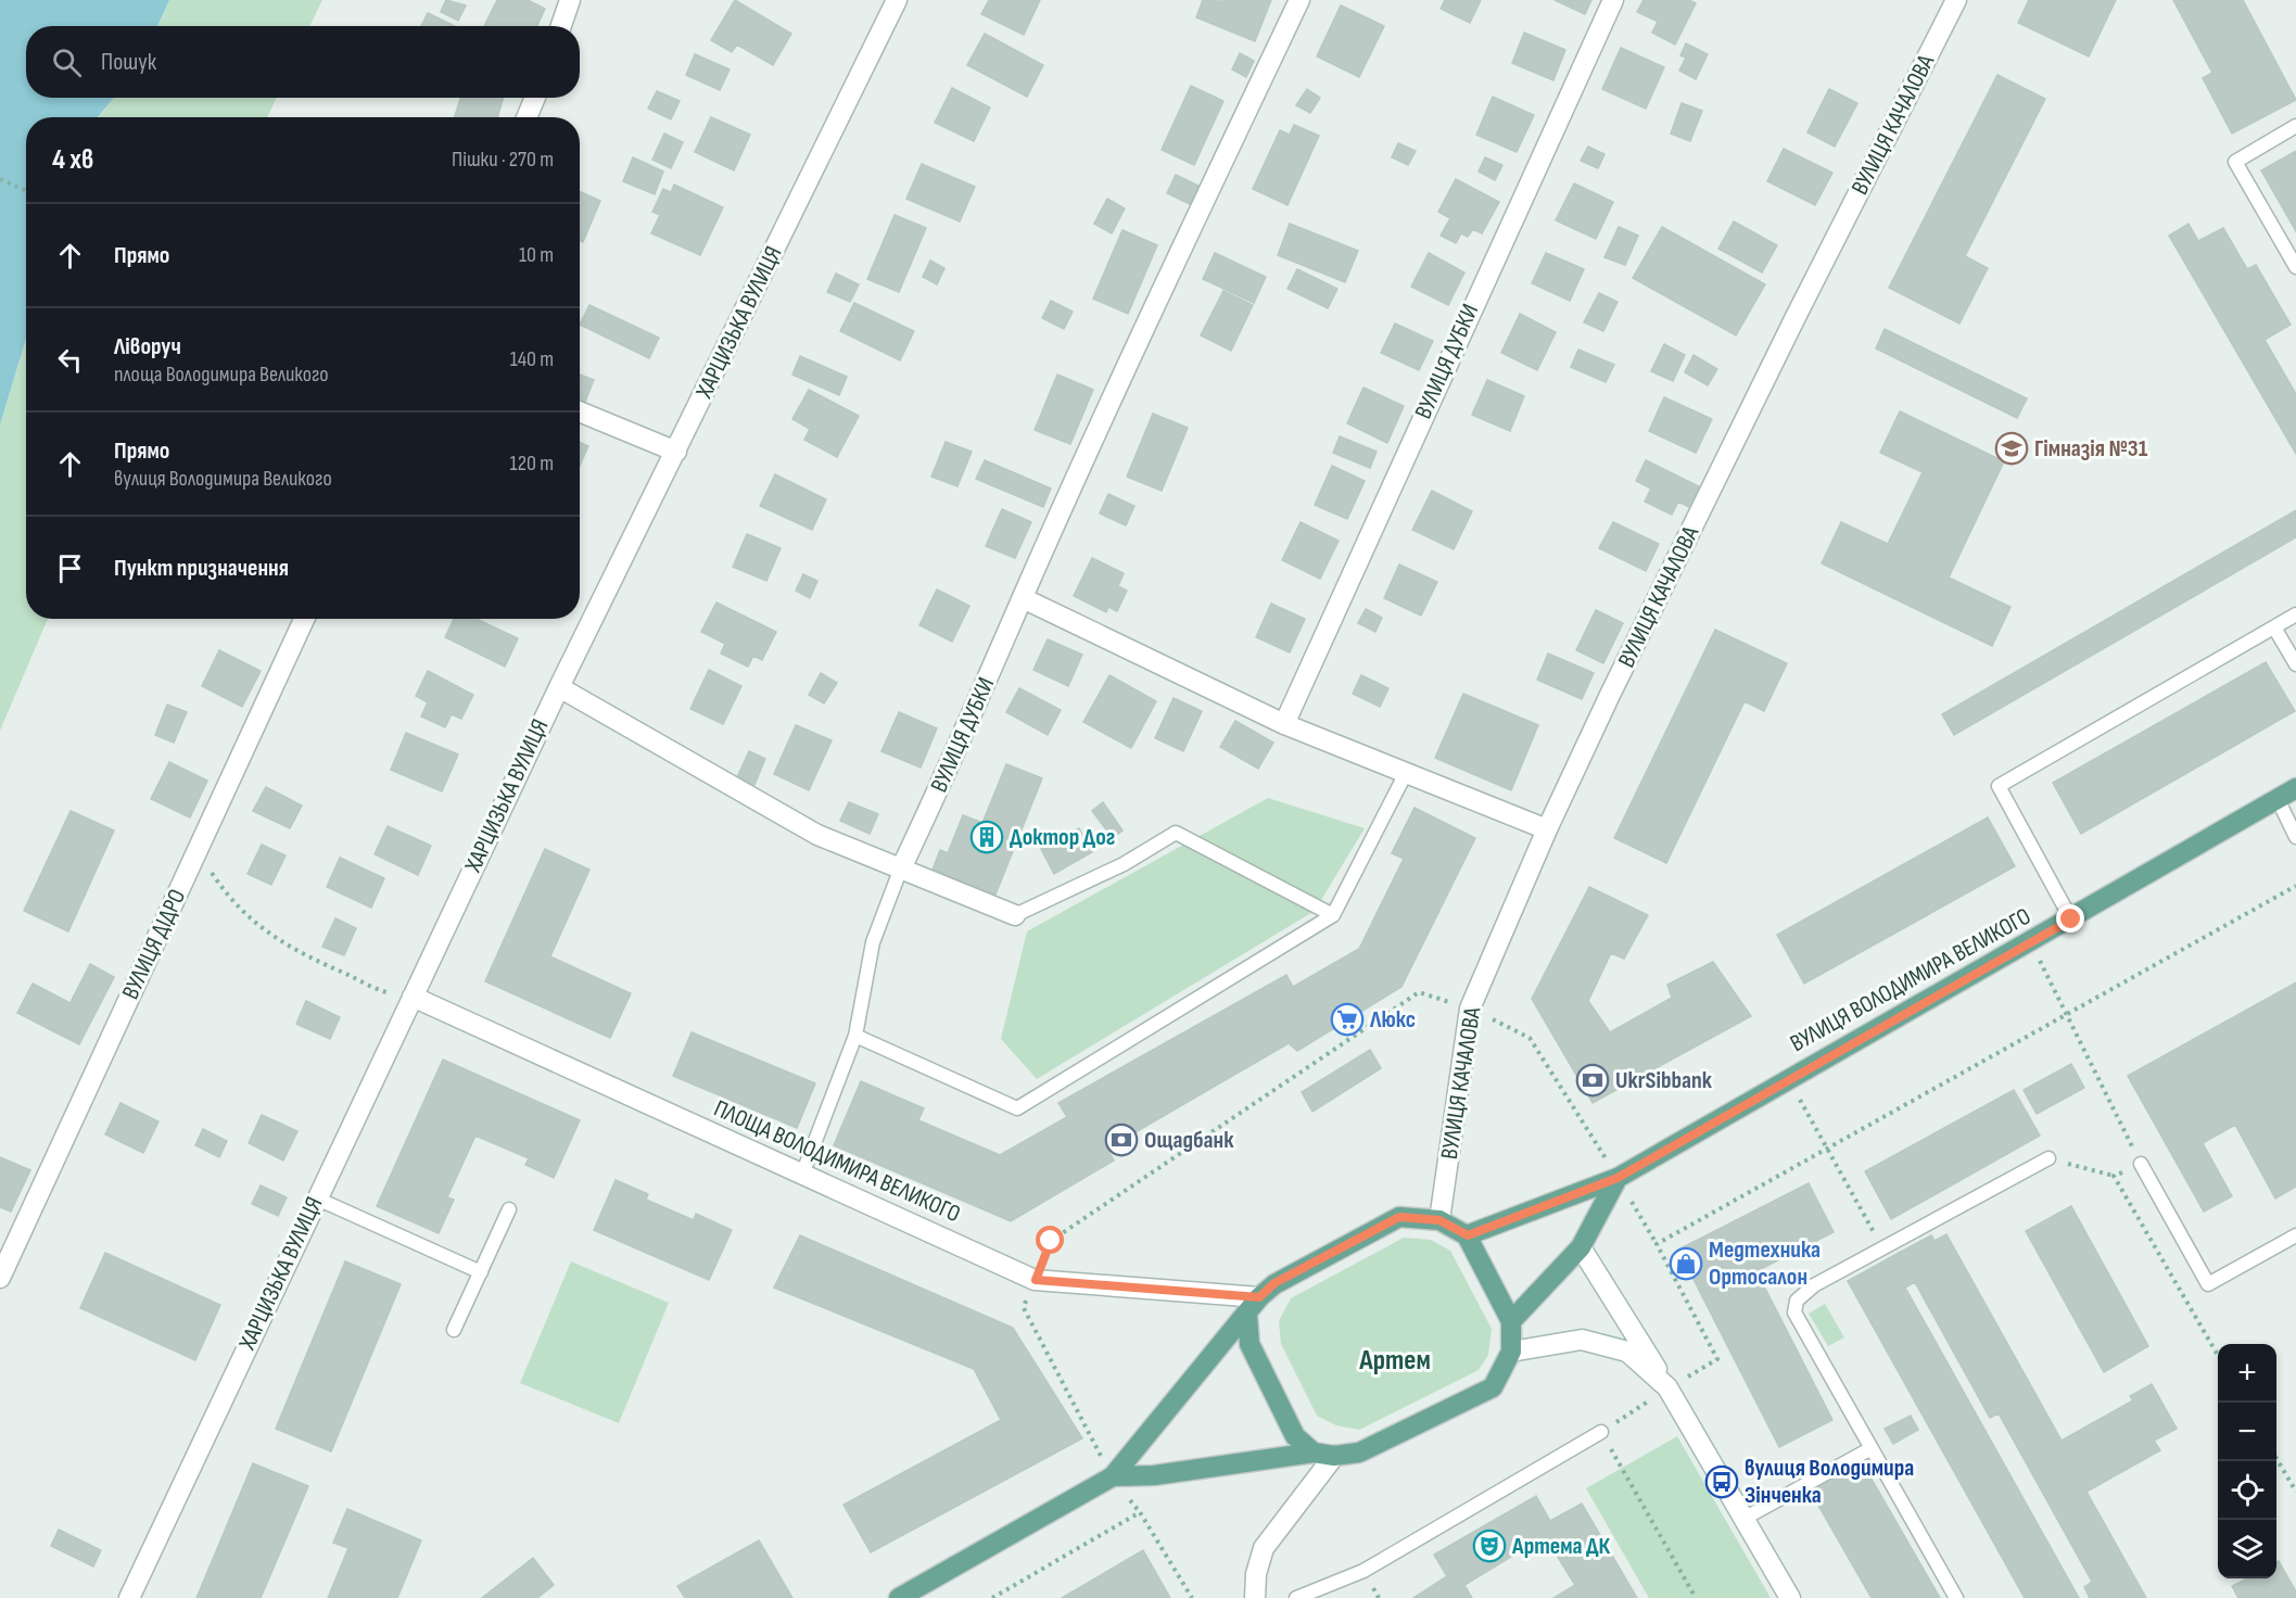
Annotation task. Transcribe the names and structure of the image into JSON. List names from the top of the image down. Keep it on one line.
{"streets":{"main road":["ВУЛИЦЯ ВОЛОДИМИРА ВЕЛИКОГО"],"street":["ВУЛИЦЯ КАЧАЛОВА","ХАРЦИЗЬКА ВУЛИЦЯ","ВУЛИЦЯ ДУБКИ","ВУЛИЦЯ ДІДРО","ПЛОЩА ВОЛОДИМИРА ВЕЛИКОГО"]},"crossings":[["ХАРЦИЗЬКА ВУЛИЦЯ","ПЛОЩА ВОЛОДИМИРА ВЕЛИКОГО"]],"districts":["Артем"],"places":{"school or university":["Гімназія №31"],"building":["Доктор Дог"],"supermarket":["Люкс"],"bank":["UkrSibbank","Ощадбанк"],"shop":["Медтехника Ортосалон"],"bus stop":["вулиця Володимира Зінченка"],"theatre":["Артема ДК"]},"page":{"search":"Пошук","heading":["4 хв","Пішки · 270 m"],"list":[["Прямо","10 m"],["Ліворуч","площа Володимира Великого","140 m"],["Прямо","вулиця Володимира Великого","120 m"],"Пункт призначення"],"map_buttons":["+","−"]}}
